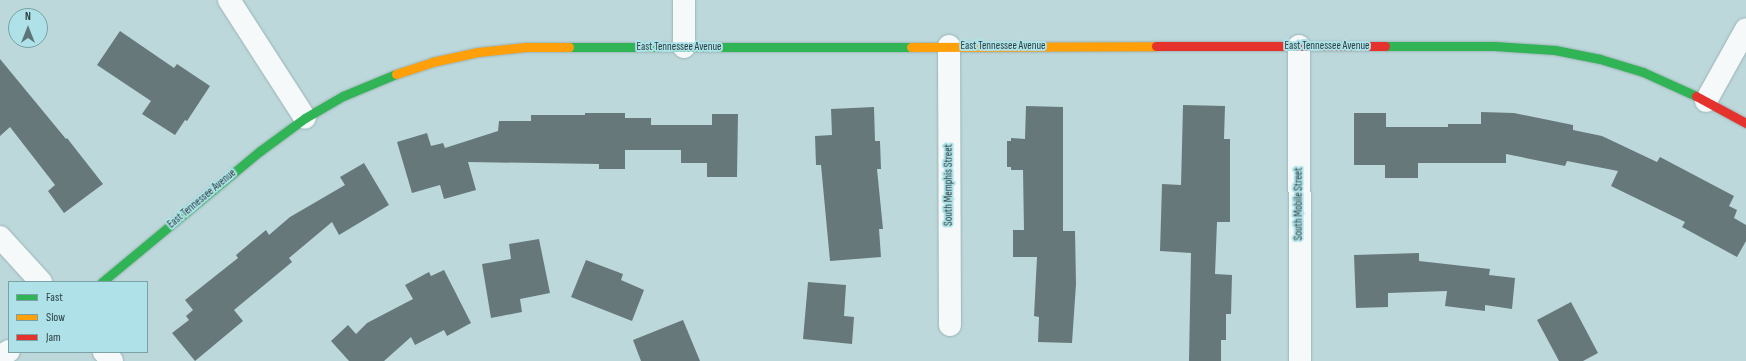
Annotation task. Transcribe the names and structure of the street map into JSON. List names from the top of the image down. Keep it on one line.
{"streets":{"street":["East Tennessee Avenue","South Memphis Street","South Mobile Street"]},"crossings":[["East Tennessee Avenue","South Memphis Street"],["East Tennessee Avenue","South Mobile Street"]],"legend":["Fast","Slow","Jam"],"north":"top"}
